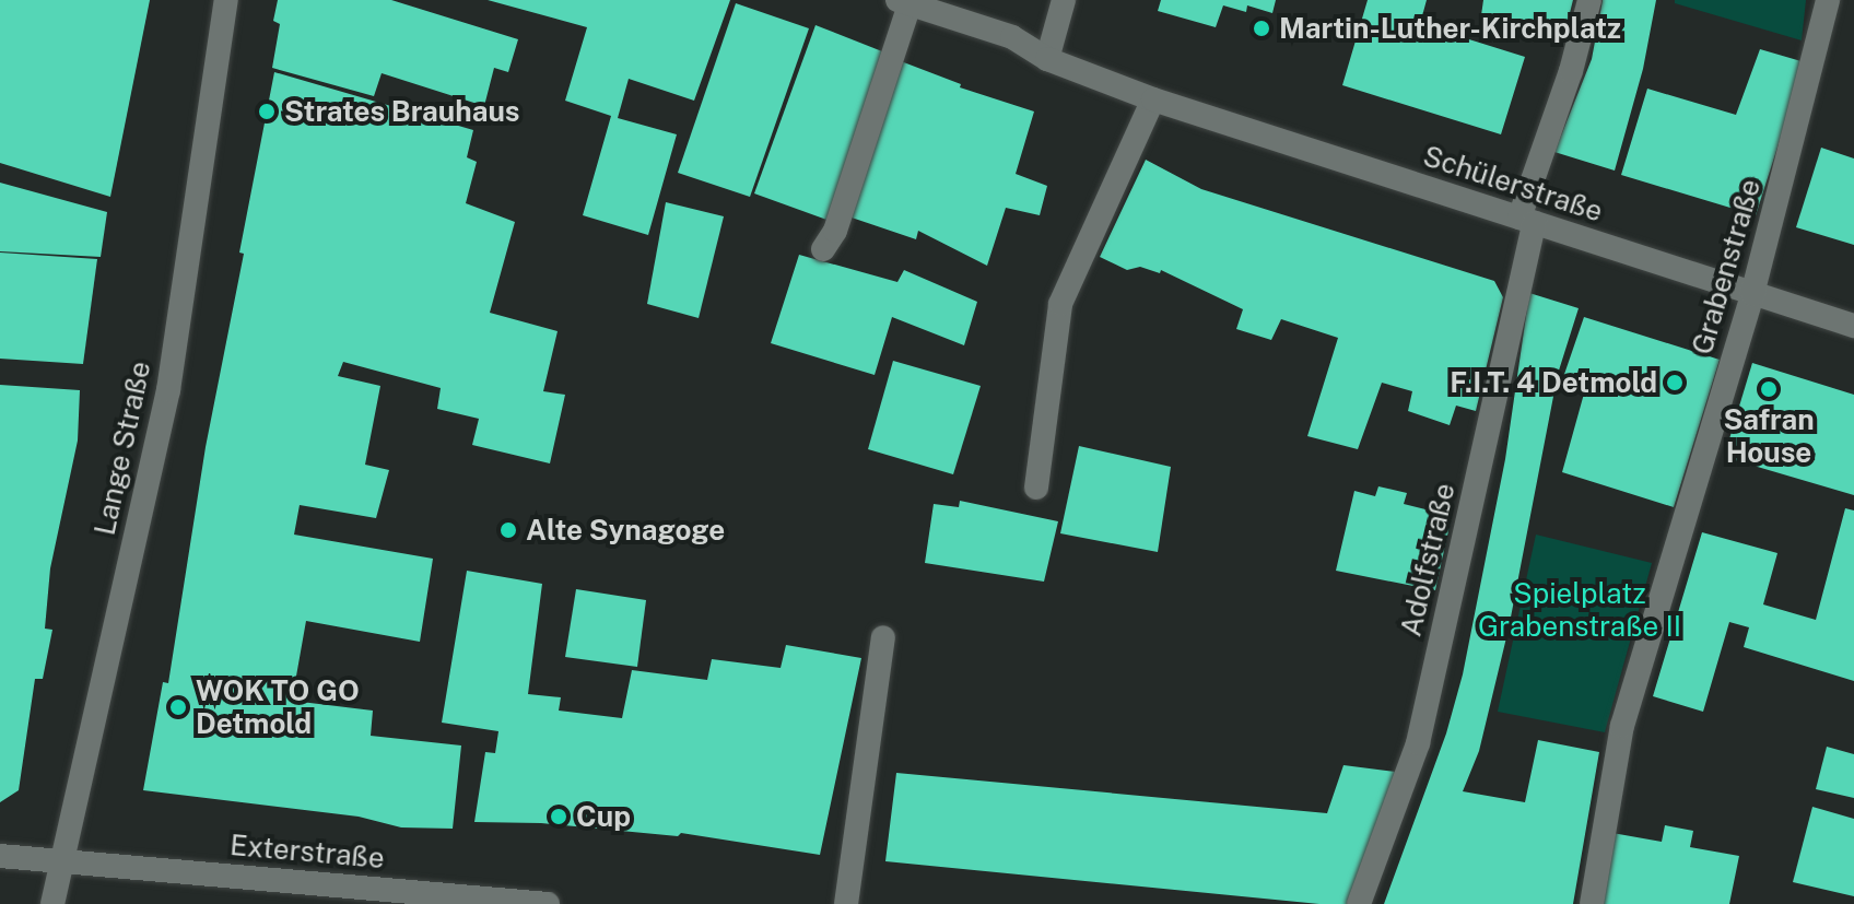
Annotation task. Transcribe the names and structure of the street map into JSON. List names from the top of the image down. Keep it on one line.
{"streets":{"street":["Schülerstraße","Grabenstraße","Lange Straße","Adolfstraße","Exterstraße"]},"crossings":[["Schülerstraße","Grabenstraße"],["Schülerstraße","Adolfstraße"],["Lange Straße","Exterstraße"]],"parks":["Spielplatz Grabenstraße II"],"places":["Martin-Luther-Kirchplatz","Strates Brauhaus","F.I.T. 4 Detmold","Safran House","Alte Synagoge","WOK TO GO Detmold","Cup"]}
